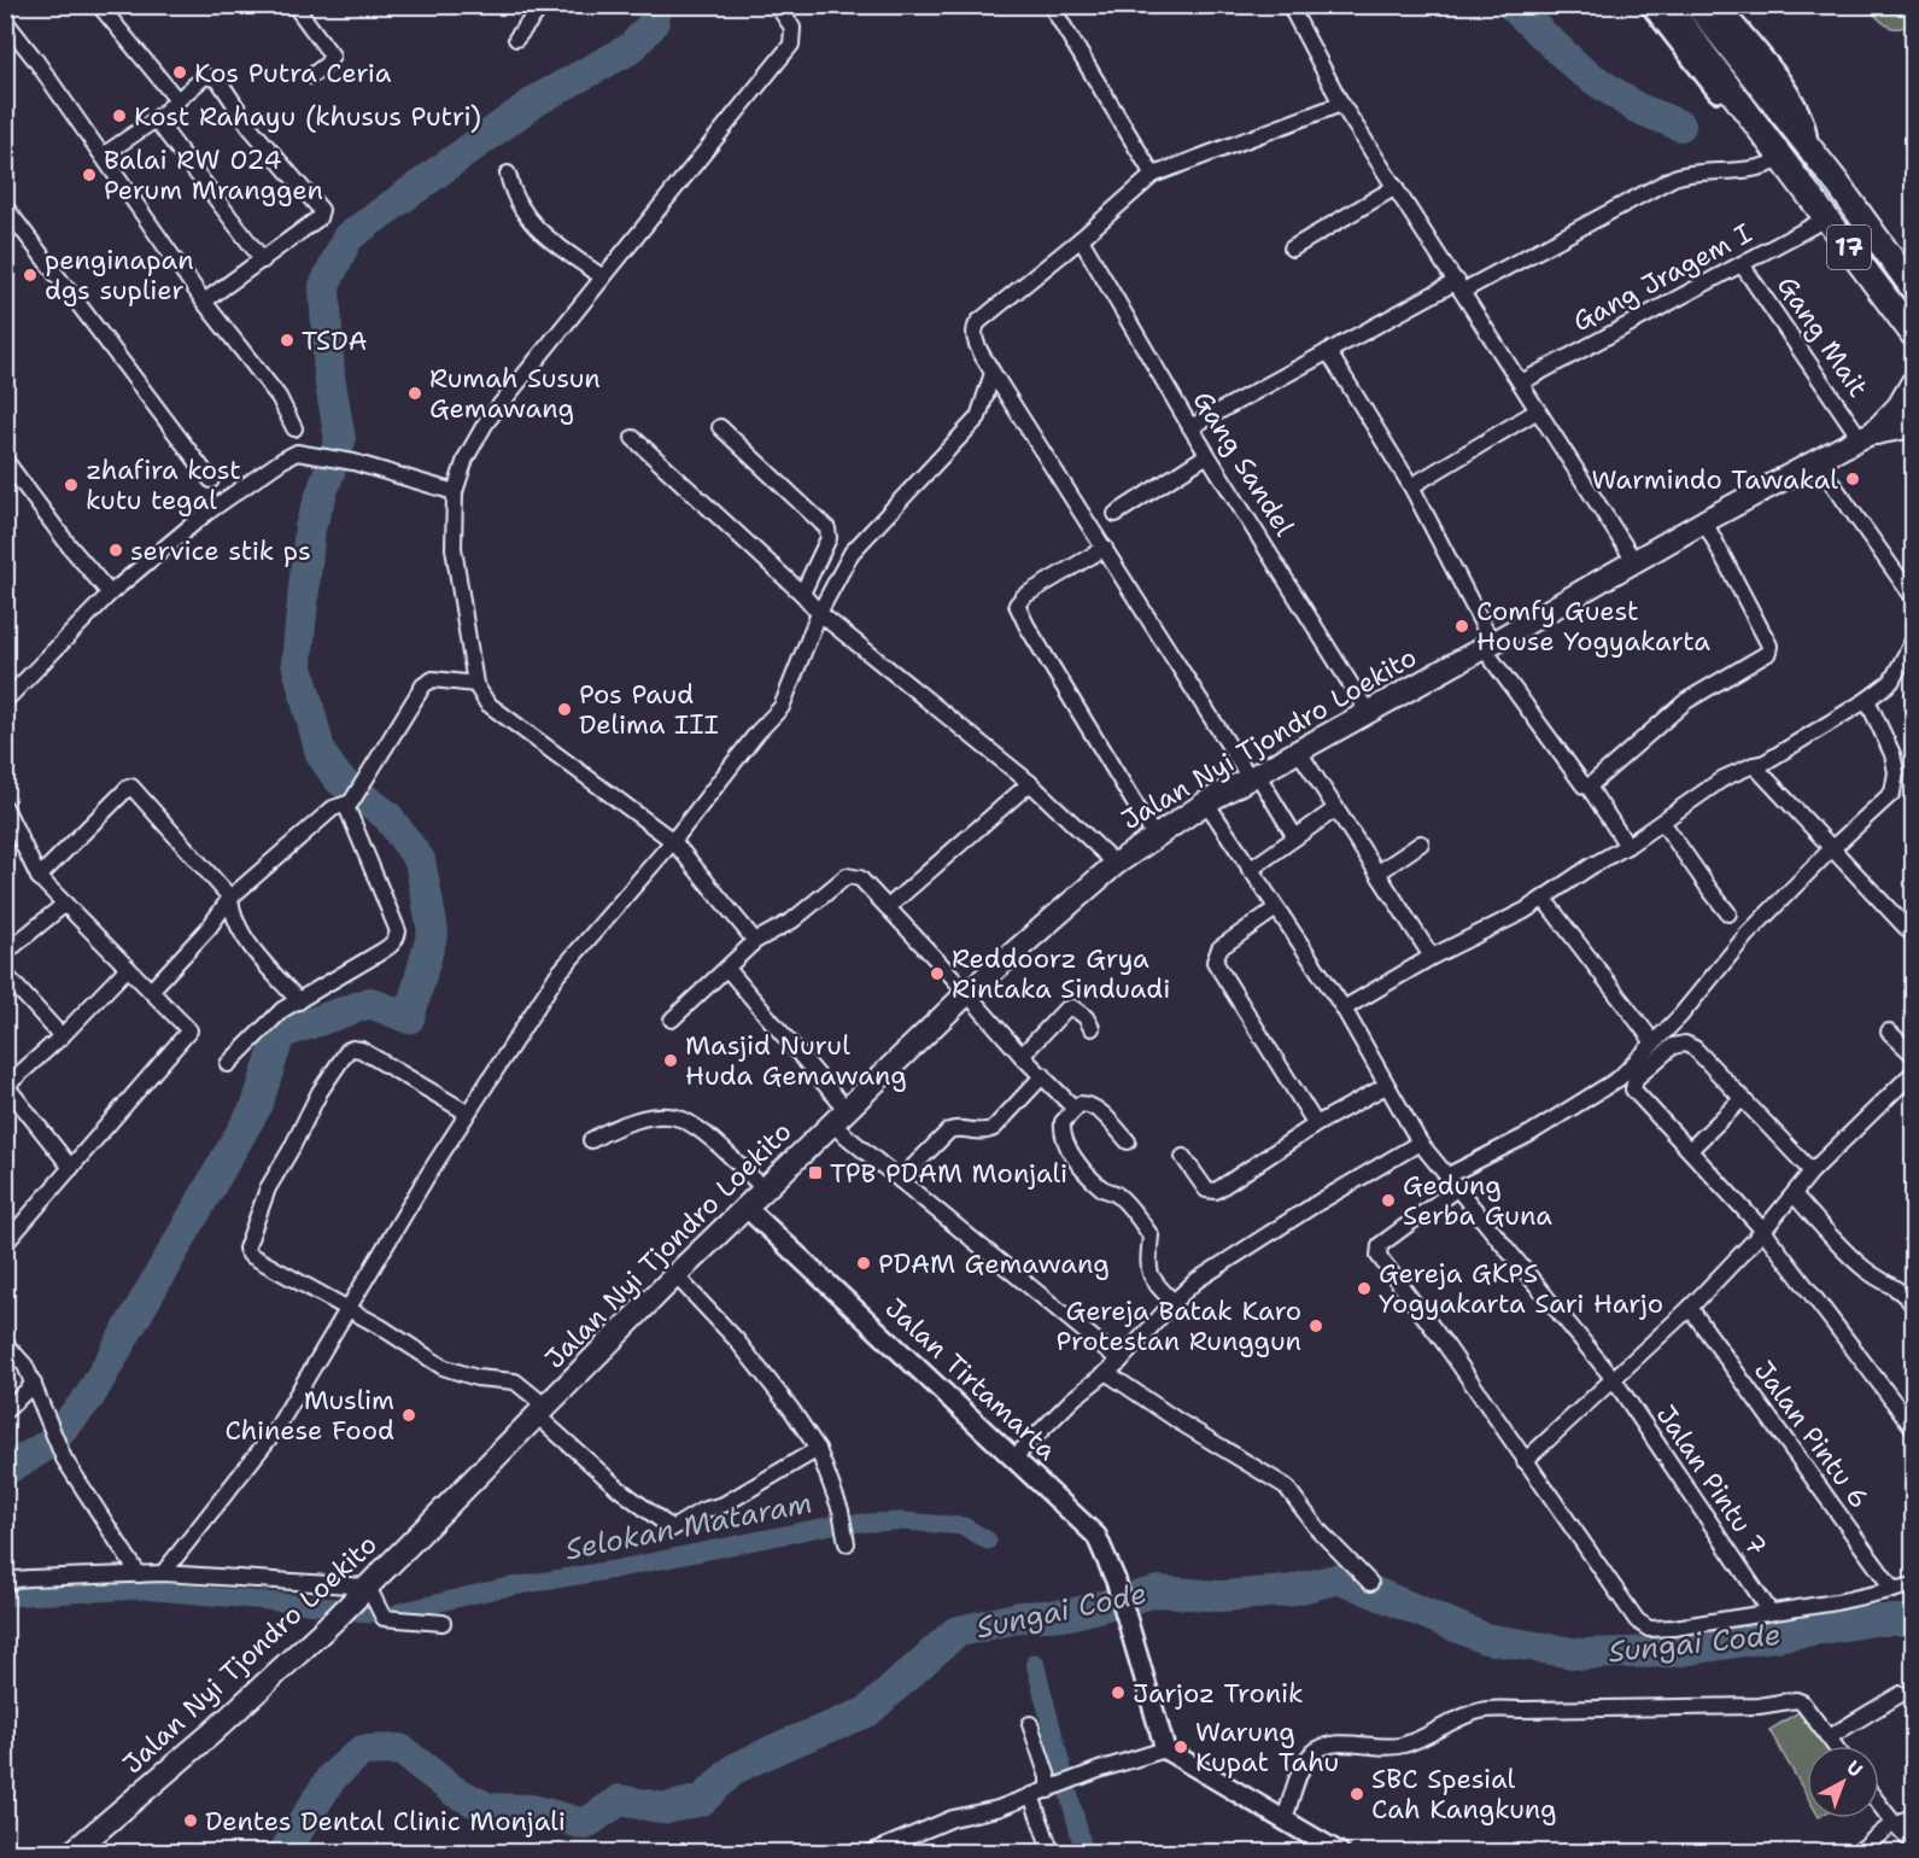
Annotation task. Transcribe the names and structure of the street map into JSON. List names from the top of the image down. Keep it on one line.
{"streets":{"highway":["17"],"main road":["Jalan Nyi Tjondro Loekito"],"street":["Gang Jragem I","Gang Mait","Gang Sandel","Jalan Tirtamarta","Jalan Pintu 6","Jalan Pintu 7"]},"crossings":[["17","Gang Jragem I"],["Gang Jragem I","Gang Mait"],["Gang Mait","Jalan Nyi Tjondro Loekito"],["Gang Sandel","Jalan Nyi Tjondro Loekito"],["Jalan Nyi Tjondro Loekito","Jalan Tirtamarta"],["Jalan Nyi Tjondro Loekito","Jalan Pintu 7"]],"water":["Selokan Mataram","Sungai Code"],"places":{"other":["Kos Putra Ceria","Kost Rahayu (khusus Putri)","Balai RW 024 Perum Mranggen","penginapan dgs suplier","TSDA","Rumah Susun Gemawang","Warmindo Tawakal","zhafira kost kutu tegal","service stik ps","Comfy Guest House Yogyakarta","Pos Paud Delima III","Reddoorz Grya Rintaka Sinduadi","Masjid Nurul Huda Gemawang","Gedung Serba Guna","PDAM Gemawang","Gereja GKPS Yogyakarta Sari Harjo","Gereja Batak Karo Protestan Runggun","Muslim Chinese Food","Jarjoz Tronik","Warung Kupat Tahu","SBC Spesial Cah Kangkung","Dentes Dental Clinic Monjali"],"transit":["TPB PDAM Monjali"]},"north":"top right"}
